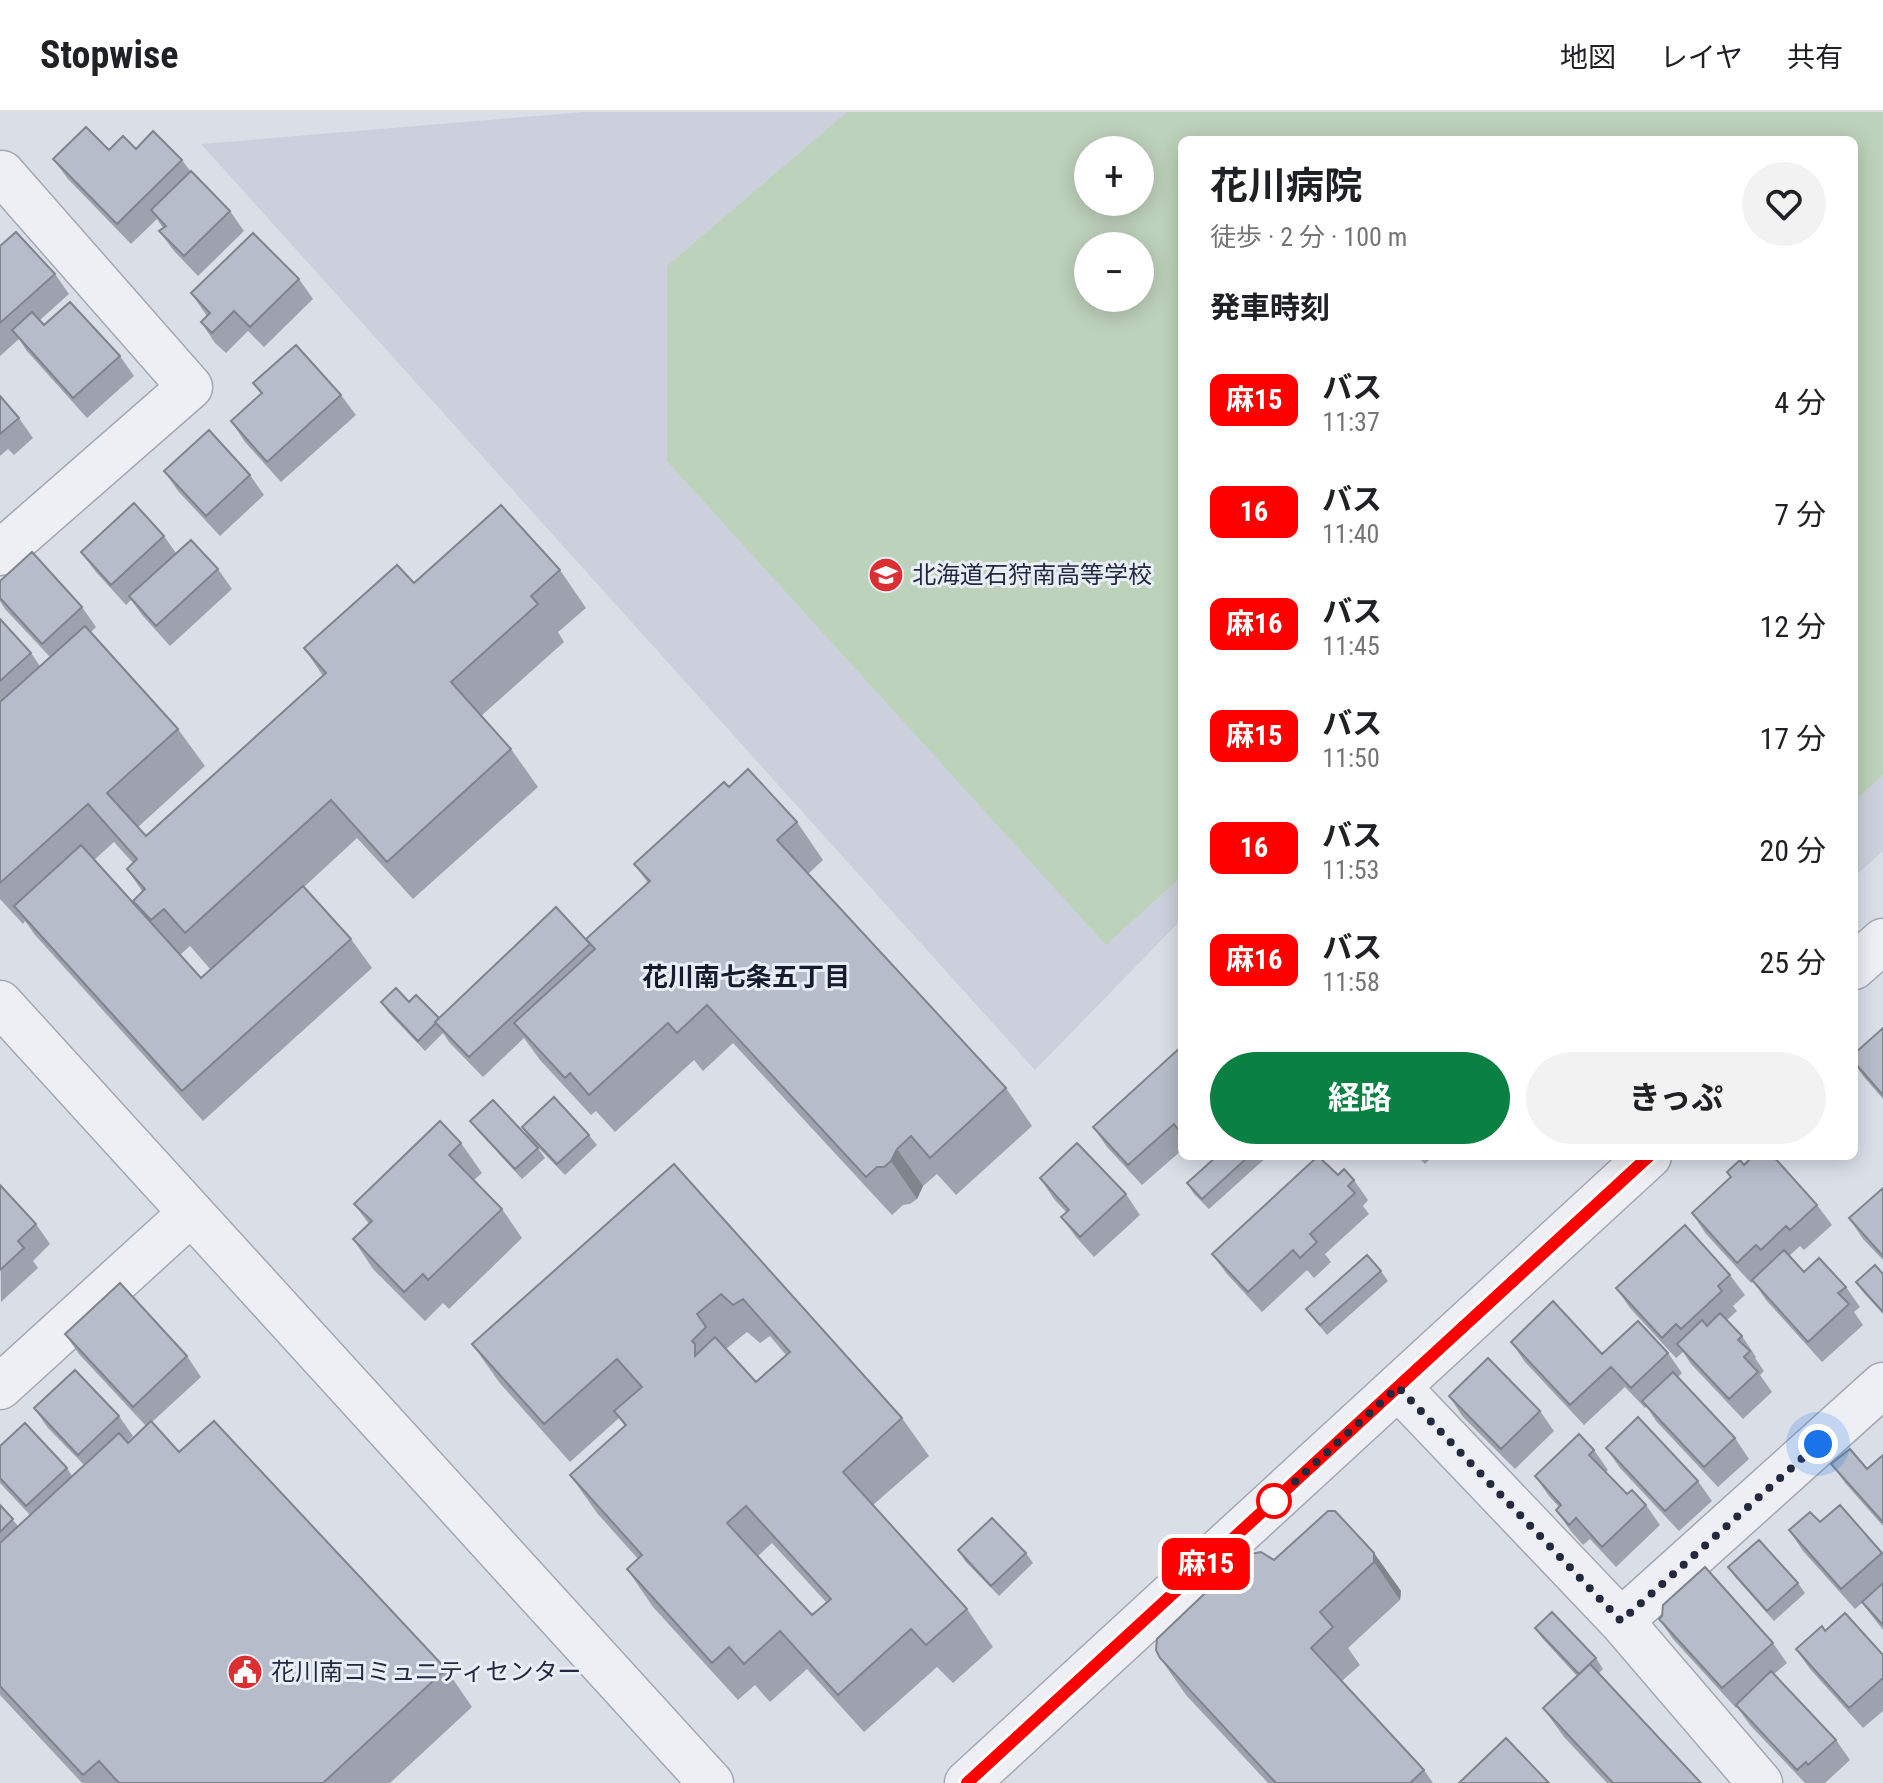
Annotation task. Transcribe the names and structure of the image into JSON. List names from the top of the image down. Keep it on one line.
{"districts":["花川南七条五丁目"],"places":{"school or university":["北海道石狩南高等学校"],"public building":["花川南コミュニティセンター"]},"lines":["bus line 麻15"],"page":{"header":"Stopwise","nav":["地図","レイヤ","共有"],"on_map":"麻15","map_buttons":["+","−"],"heading":[["花川病院","徒歩 · 2 分 · 100 m"],"発車時刻"],"list":[{"mark":"麻15","name":"バス","note":"11:37","value":"4 分"},{"mark":"16","name":"バス","note":"11:40","value":"7 分"},{"mark":"麻16","name":"バス","note":"11:45","value":"12 分"},{"mark":"麻15","name":"バス","note":"11:50","value":"17 分"},{"mark":"16","name":"バス","note":"11:53","value":"20 分"},{"mark":"麻16","name":"バス","note":"11:58","value":"25 分"}],"buttons":["経路","きっぷ"]}}
